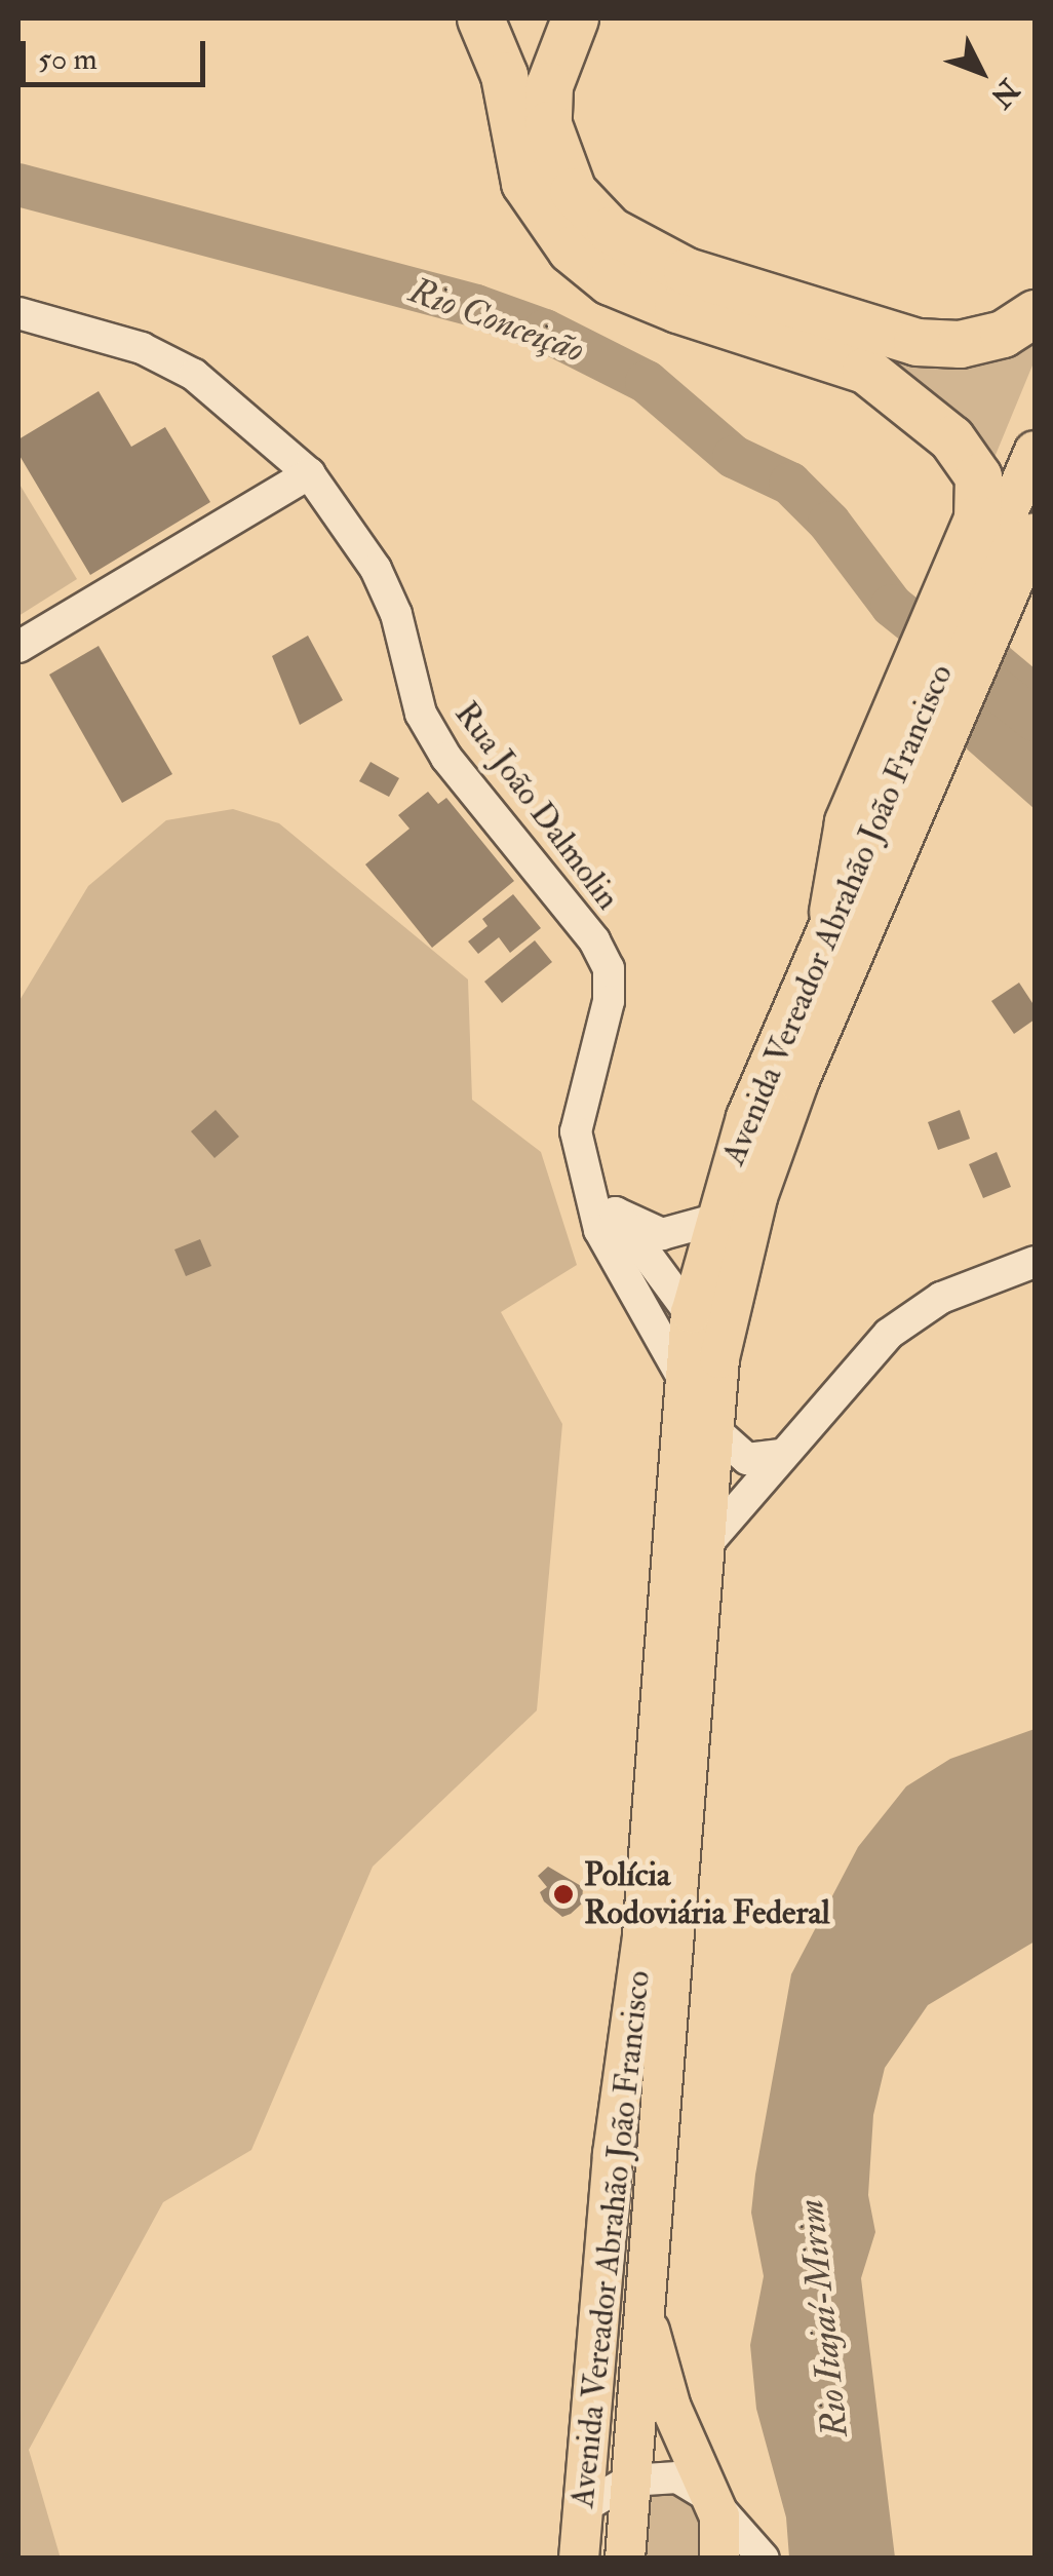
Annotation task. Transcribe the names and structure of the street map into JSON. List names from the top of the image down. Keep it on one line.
{"streets":{"main road":["Avenida Vereador Abrahão João Francisco"],"street":["Rua João Dalmolin"]},"crossings":[["Rua João Dalmolin","Avenida Vereador Abrahão João Francisco"]],"water":["Rio Conceição","Rio Itajaí-Mirim"],"places":["Polícia Rodoviária Federal"],"scale_bar":"50 m","north":"bottom right"}
